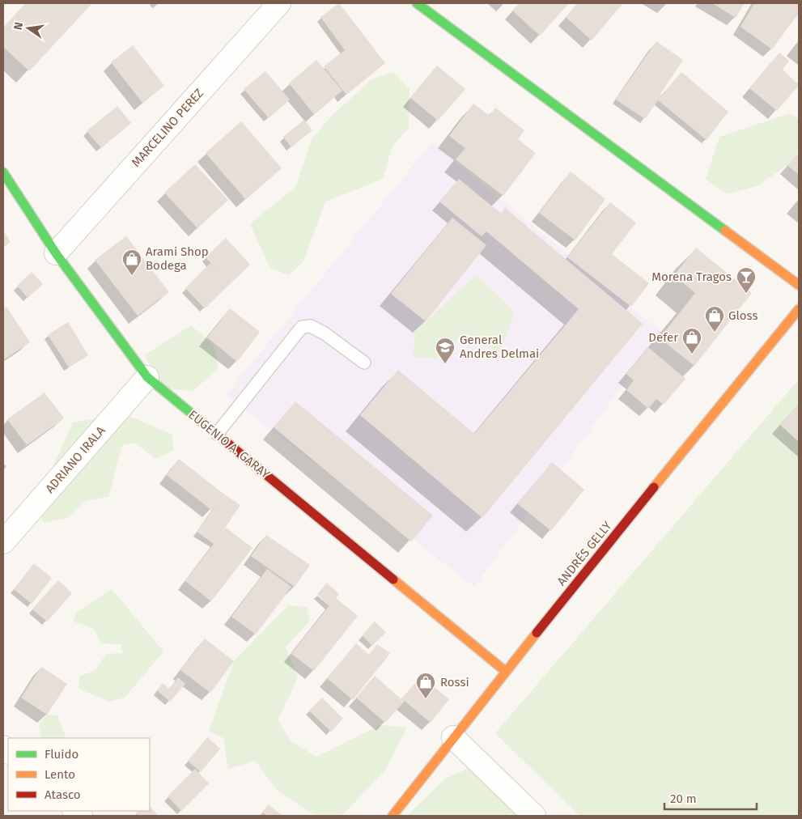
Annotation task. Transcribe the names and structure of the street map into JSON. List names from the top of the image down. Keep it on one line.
{"streets":{"street":["MARCELINO PEREZ","EUGENIO A. GARAY","ADRIANO IRALA","ANDRÉS GELLY"]},"crossings":[["MARCELINO PEREZ","EUGENIO A. GARAY"],["EUGENIO A. GARAY","ADRIANO IRALA"],["EUGENIO A. GARAY","ANDRÉS GELLY"]],"places":{"shop":["Arami Shop Bodega","Gloss","Defer","Rossi"],"bar":["Morena Tragos"],"school or university":["General Andres Delmai"]},"legend":["Fluido","Lento","Atasco"],"scale_bar":"20 m","north":"left"}
